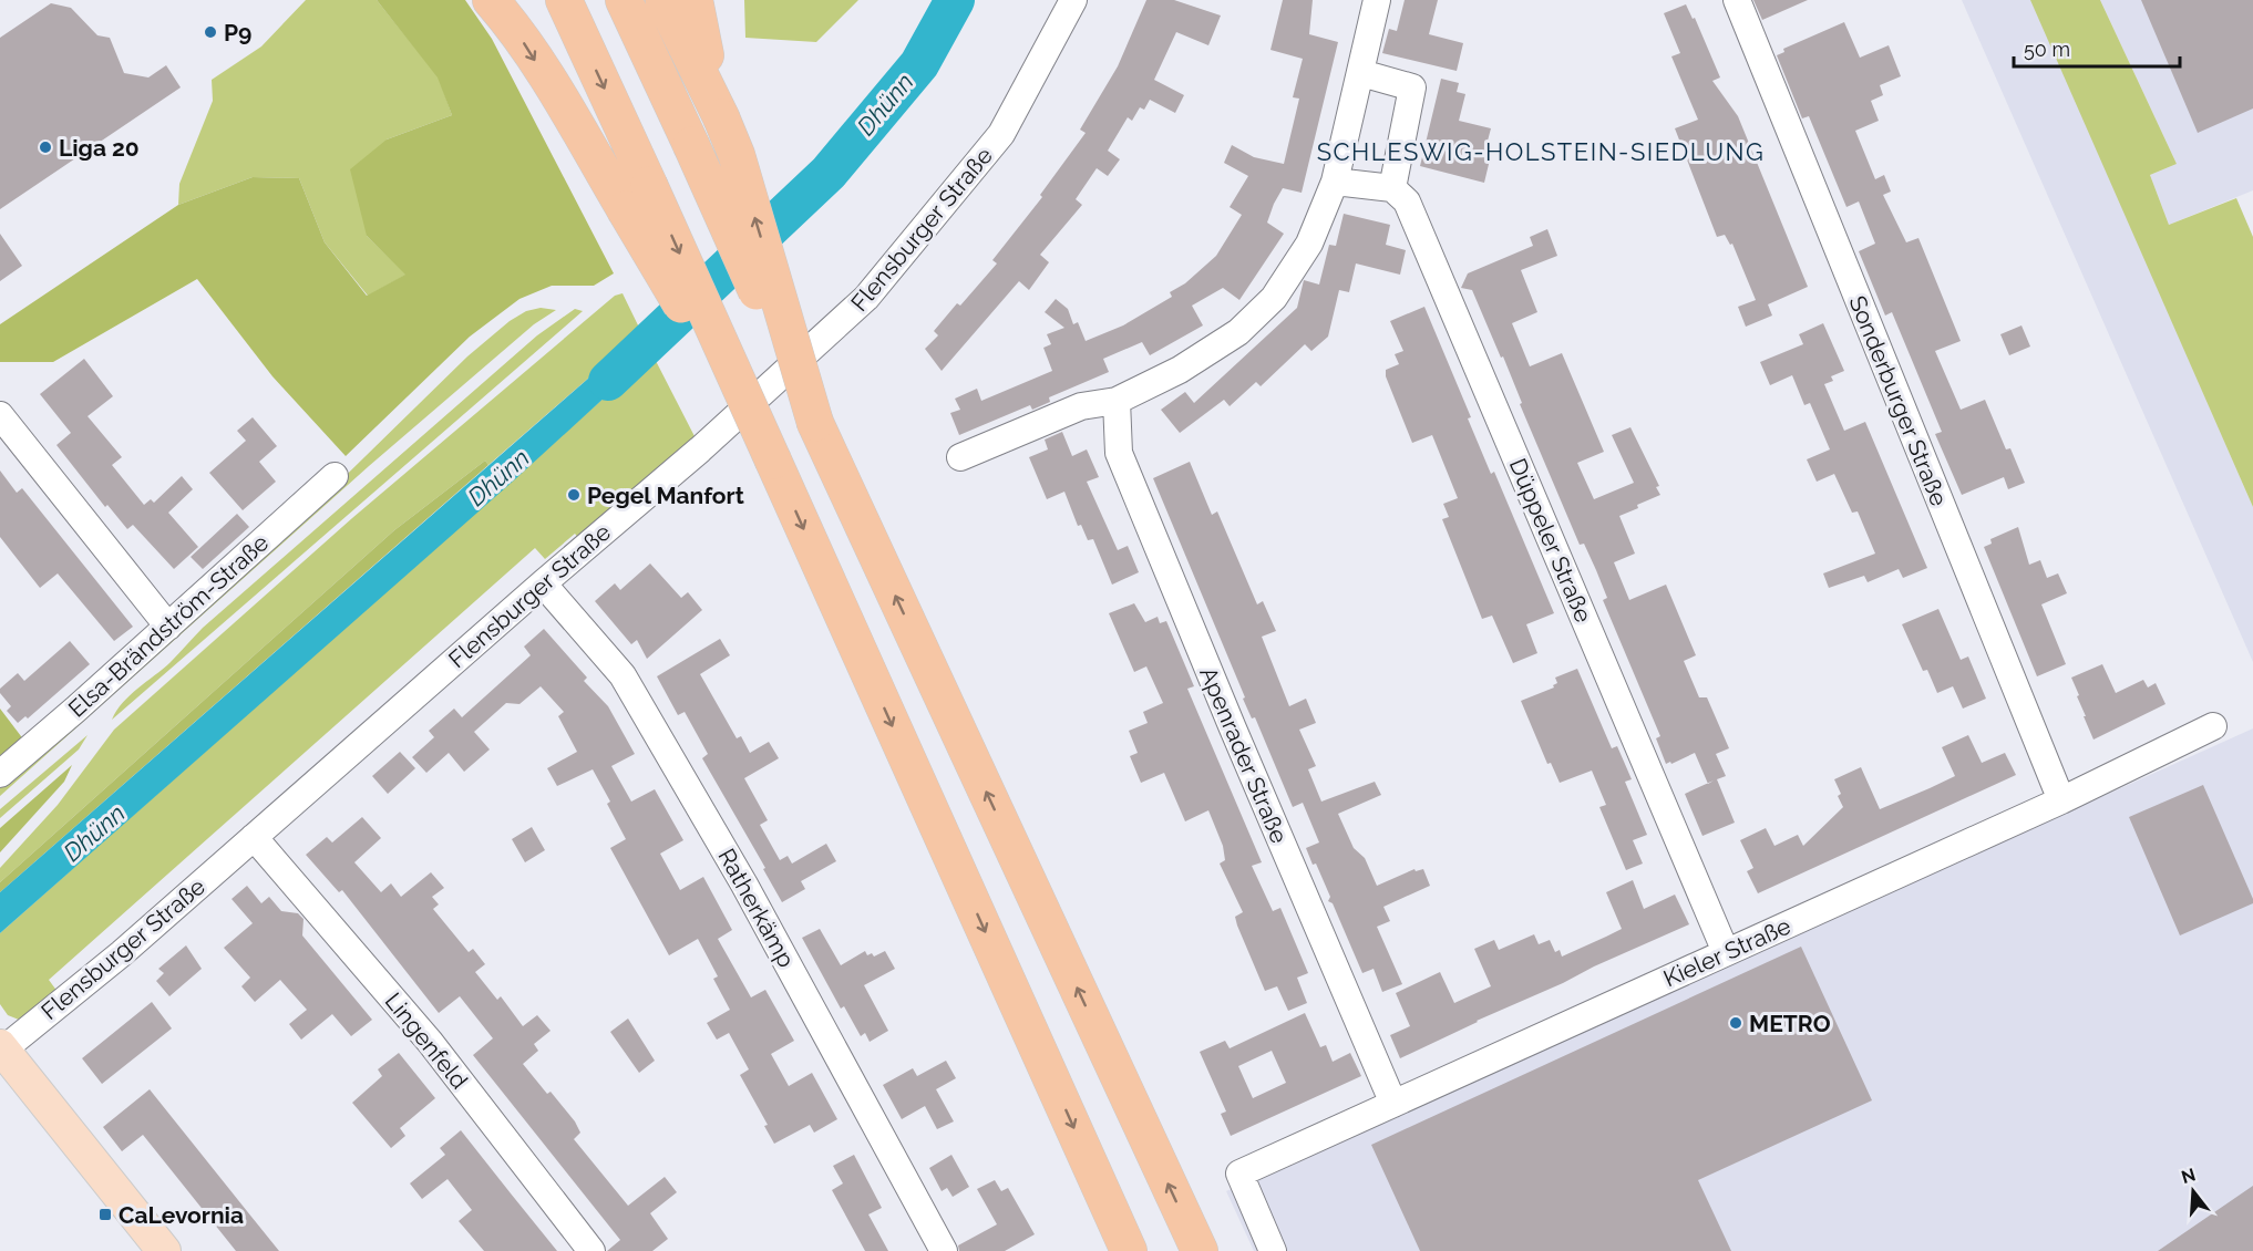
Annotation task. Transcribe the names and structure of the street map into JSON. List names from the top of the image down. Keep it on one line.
{"streets":{"street":["Flensburger Straße","Sonderburger Straße","Düppeler Straße","Elsa-Brändström-Straße","Apenrader Straße","Ratherkämp","Kieler Straße","Lingenfeld"]},"crossings":[["Flensburger Straße","Ratherkämp"],["Flensburger Straße","Lingenfeld"],["Sonderburger Straße","Kieler Straße"],["Düppeler Straße","Kieler Straße"],["Apenrader Straße","Kieler Straße"]],"districts":["SCHLESWIG-HOLSTEIN-SIEDLUNG"],"water":["Dhünn"],"places":{"other":["P9","Liga 20","Pegel Manfort","METRO"],"transit":["CaLevornia"]},"scale_bar":"50 m","north":"top"}
